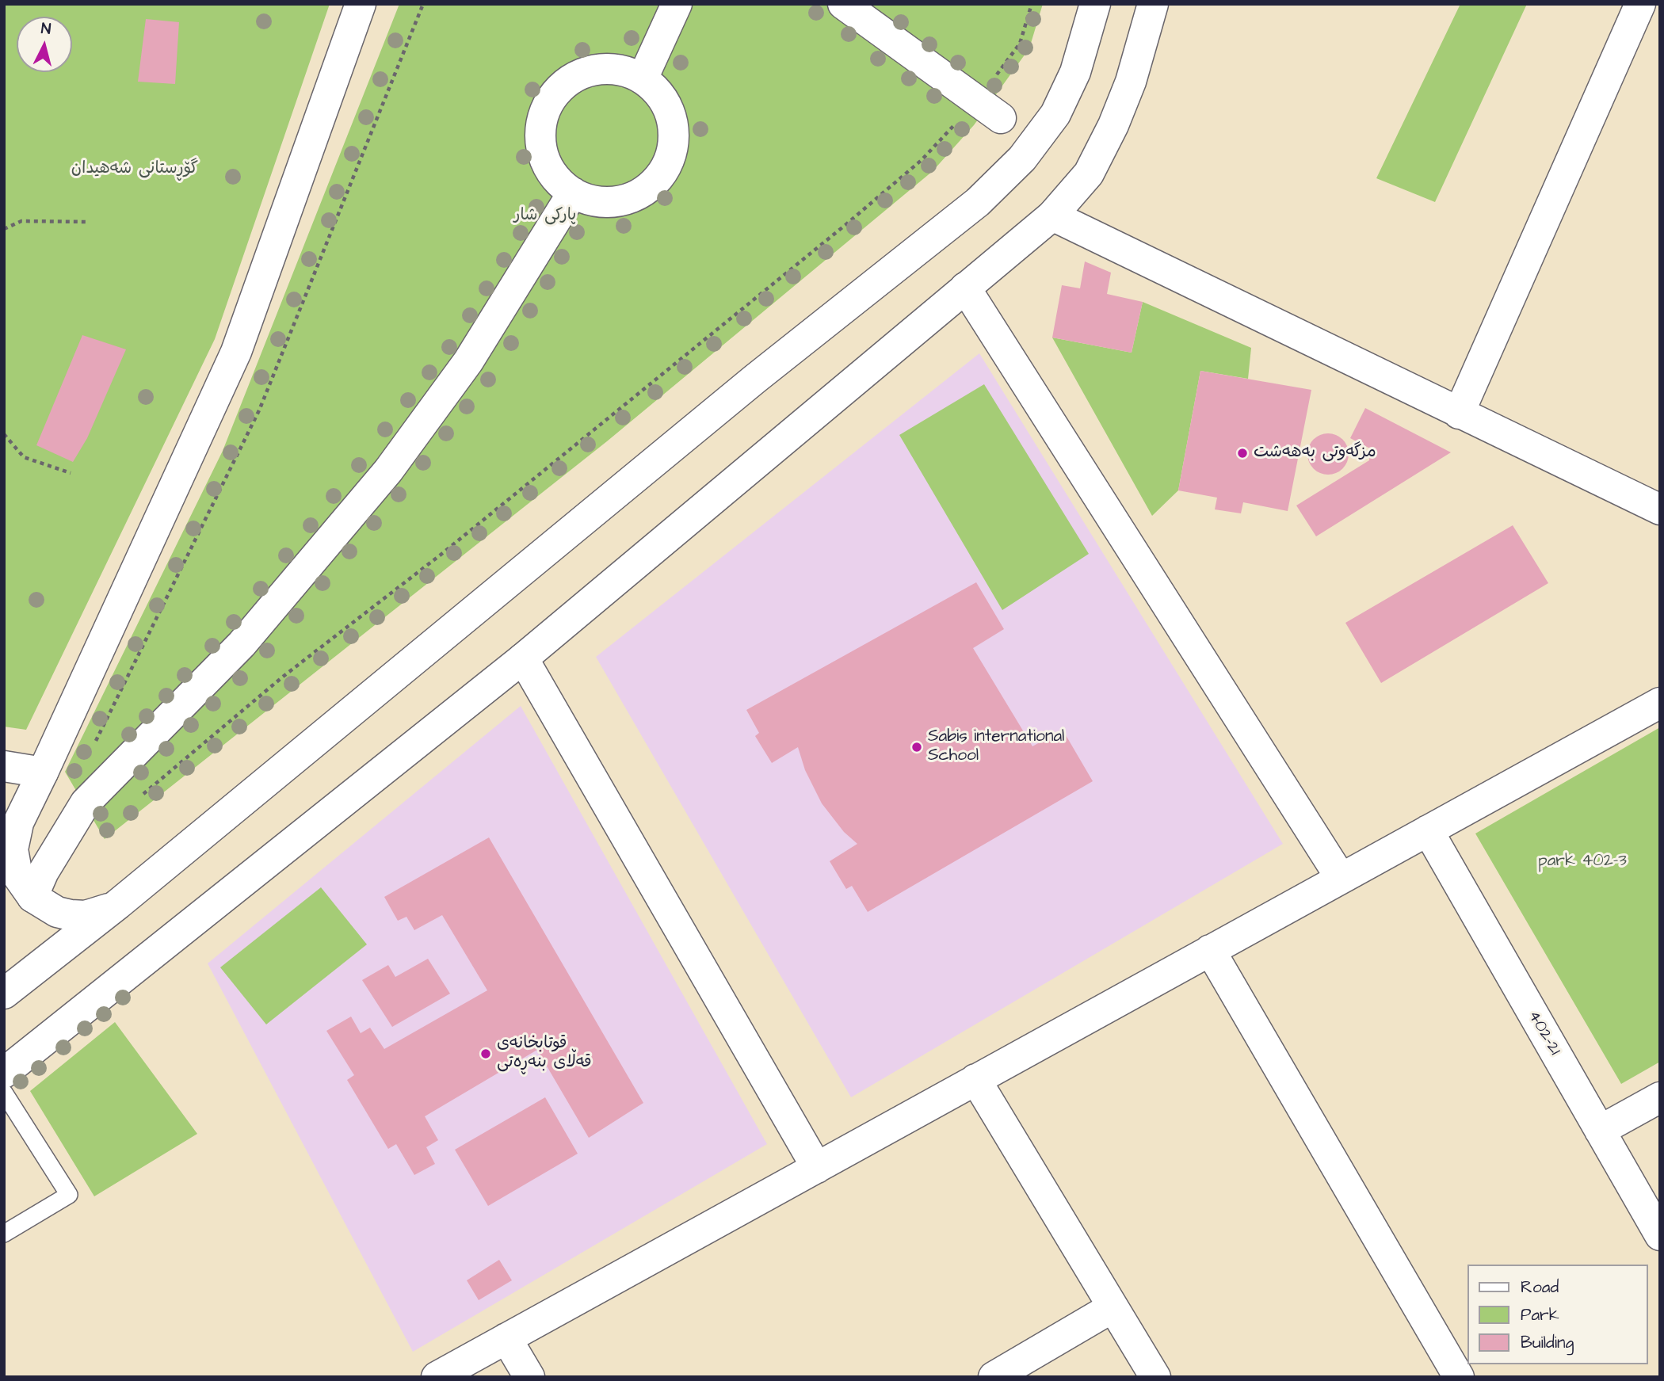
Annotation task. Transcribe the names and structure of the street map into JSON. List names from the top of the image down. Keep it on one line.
{"streets":{"street":["402-21"]},"parks":["گۆڕستانی شەهیدان","پارکی شار","park 402-3"],"places":["مزگەوتی بەهەشت","Sabis international School","قوتابخانەی قەڵای بنەڕەتی"],"legend":["Road","Park","Building"],"north":"top"}
